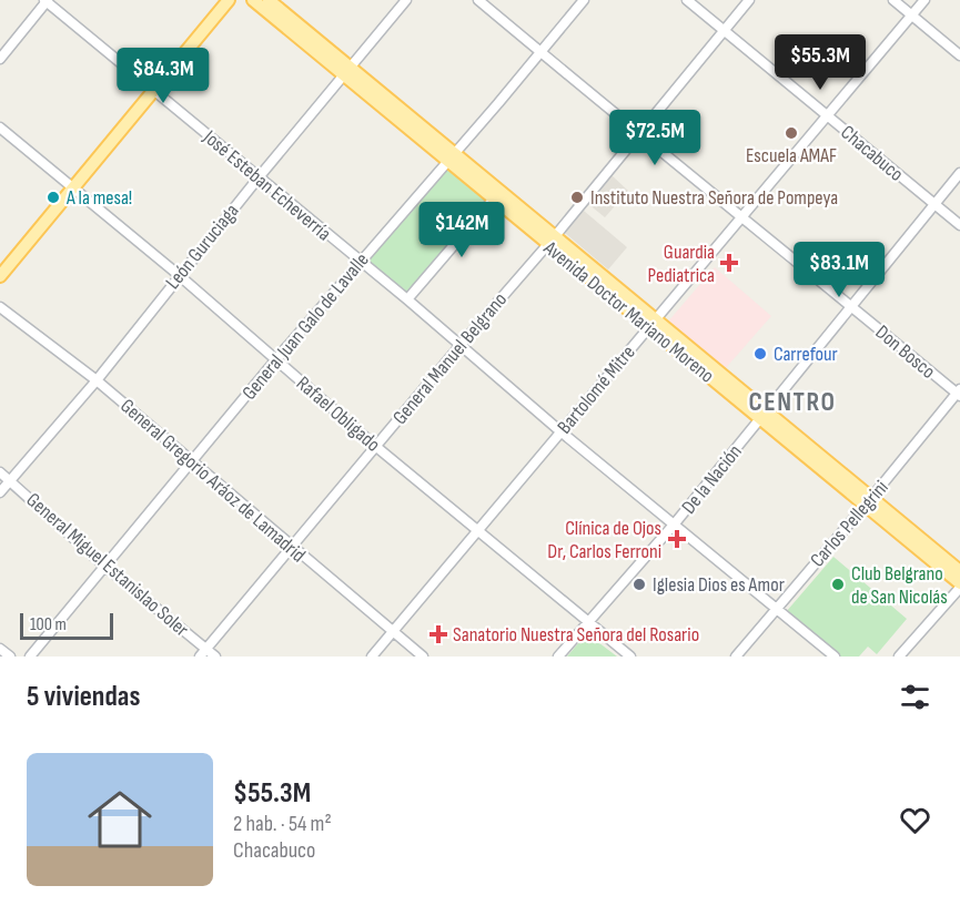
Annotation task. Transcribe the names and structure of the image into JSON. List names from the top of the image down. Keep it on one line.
{"streets":{"main road":["Avenida Doctor Mariano Moreno"],"street":["Chacabuco","José Esteban Echeverría","León Guruciaga","General Juan Galo de Lavalle","Don Bosco","General Manuel Belgrano","Bartolomé Mitre","Rafael Obligado","De la Nación","General Gregorio Aráoz de Lamadrid","Carlos Pellegrini","General Miguel Estanislao Soler"]},"crossings":[["Chacabuco","General Manuel Belgrano"],["Chacabuco","Bartolomé Mitre"],["Chacabuco","De la Nación"],["José Esteban Echeverría","León Guruciaga"],["José Esteban Echeverría","General Juan Galo de Lavalle"],["José Esteban Echeverría","General Manuel Belgrano"],["José Esteban Echeverría","Bartolomé Mitre"],["José Esteban Echeverría","De la Nación"],["José Esteban Echeverría","Carlos Pellegrini"],["León Guruciaga","Avenida Doctor Mariano Moreno"],["León Guruciaga","Rafael Obligado"],["León Guruciaga","General Gregorio Aráoz de Lamadrid"],["León Guruciaga","General Miguel Estanislao Soler"],["Avenida Doctor Mariano Moreno","General Juan Galo de Lavalle"],["Avenida Doctor Mariano Moreno","General Manuel Belgrano"],["Avenida Doctor Mariano Moreno","Bartolomé Mitre"],["Avenida Doctor Mariano Moreno","De la Nación"],["Avenida Doctor Mariano Moreno","Carlos Pellegrini"],["General Juan Galo de Lavalle","Don Bosco"],["General Juan Galo de Lavalle","Rafael Obligado"],["General Juan Galo de Lavalle","General Gregorio Aráoz de Lamadrid"],["General Juan Galo de Lavalle","General Miguel Estanislao Soler"],["Don Bosco","General Manuel Belgrano"],["Don Bosco","Bartolomé Mitre"],["Don Bosco","De la Nación"],["Don Bosco","Carlos Pellegrini"],["General Manuel Belgrano","Rafael Obligado"],["General Manuel Belgrano","General Gregorio Aráoz de Lamadrid"],["General Manuel Belgrano","General Miguel Estanislao Soler"],["Bartolomé Mitre","Rafael Obligado"],["Bartolomé Mitre","General Gregorio Aráoz de Lamadrid"],["Rafael Obligado","De la Nación"]],"districts":["CENTRO"],"places":{"other":["Escuela AMAF","A la mesa!","Instituto Nuestra Señora de Pompeya","Carrefour","Iglesia Dios es Amor","Club Belgrano de San Nicolás"],"health":["Guardia Pediatrica","Clínica de Ojos Dr, Carlos Ferroni","Sanatorio Nuestra Señora del Rosario"]},"scale_bar":"100 m","page":{"price":["$55.3M","$84.3M","$72.5M","$142M","$83.1M"],"scale":"100 m","heading":"5 viviendas","list":[{"name":"$55.3M","note":"2 hab. · 54 m² · Chacabuco"}]}}
